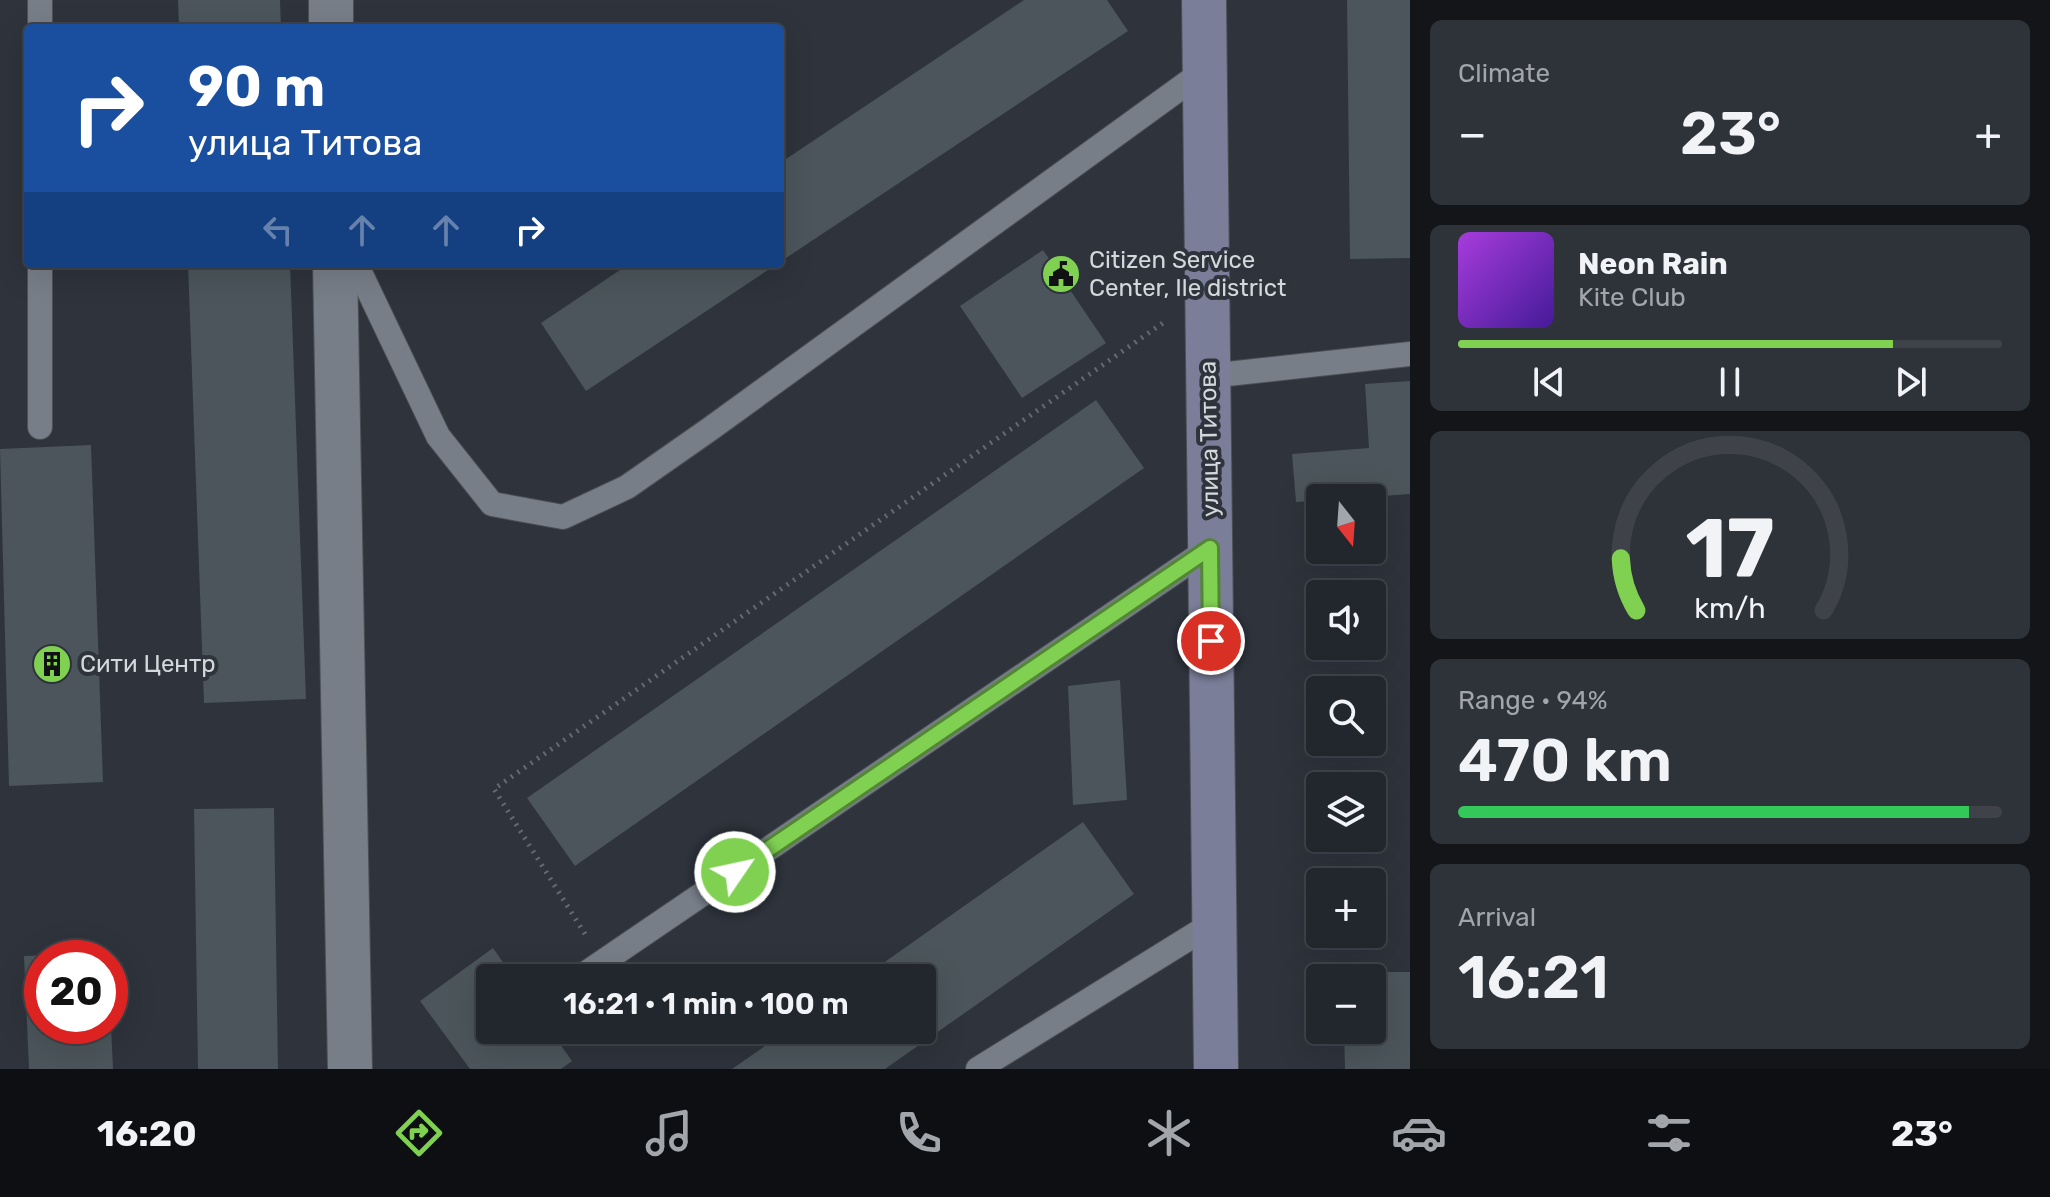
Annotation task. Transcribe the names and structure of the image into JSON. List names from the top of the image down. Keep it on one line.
{"streets":{"street":["улица Титова"]},"places":{"public building":["Citizen Service Center, Ile district"],"building":["Сити Центр"]},"north":"bottom","page":{"tile":["Climate",["Range · 94%","470 km"],["Arrival","16:21"]],"turn":["90 m","улица Титова"],"heat":["−","23°","+"],"song":["Neon Rain","Kite Club"],"map_buttons":["+","−"],"limit":"20","trip":"16:21 · 1 min · 100 m","tabs":["16:20","23°"],"gauge":["17","km/h"]}}
